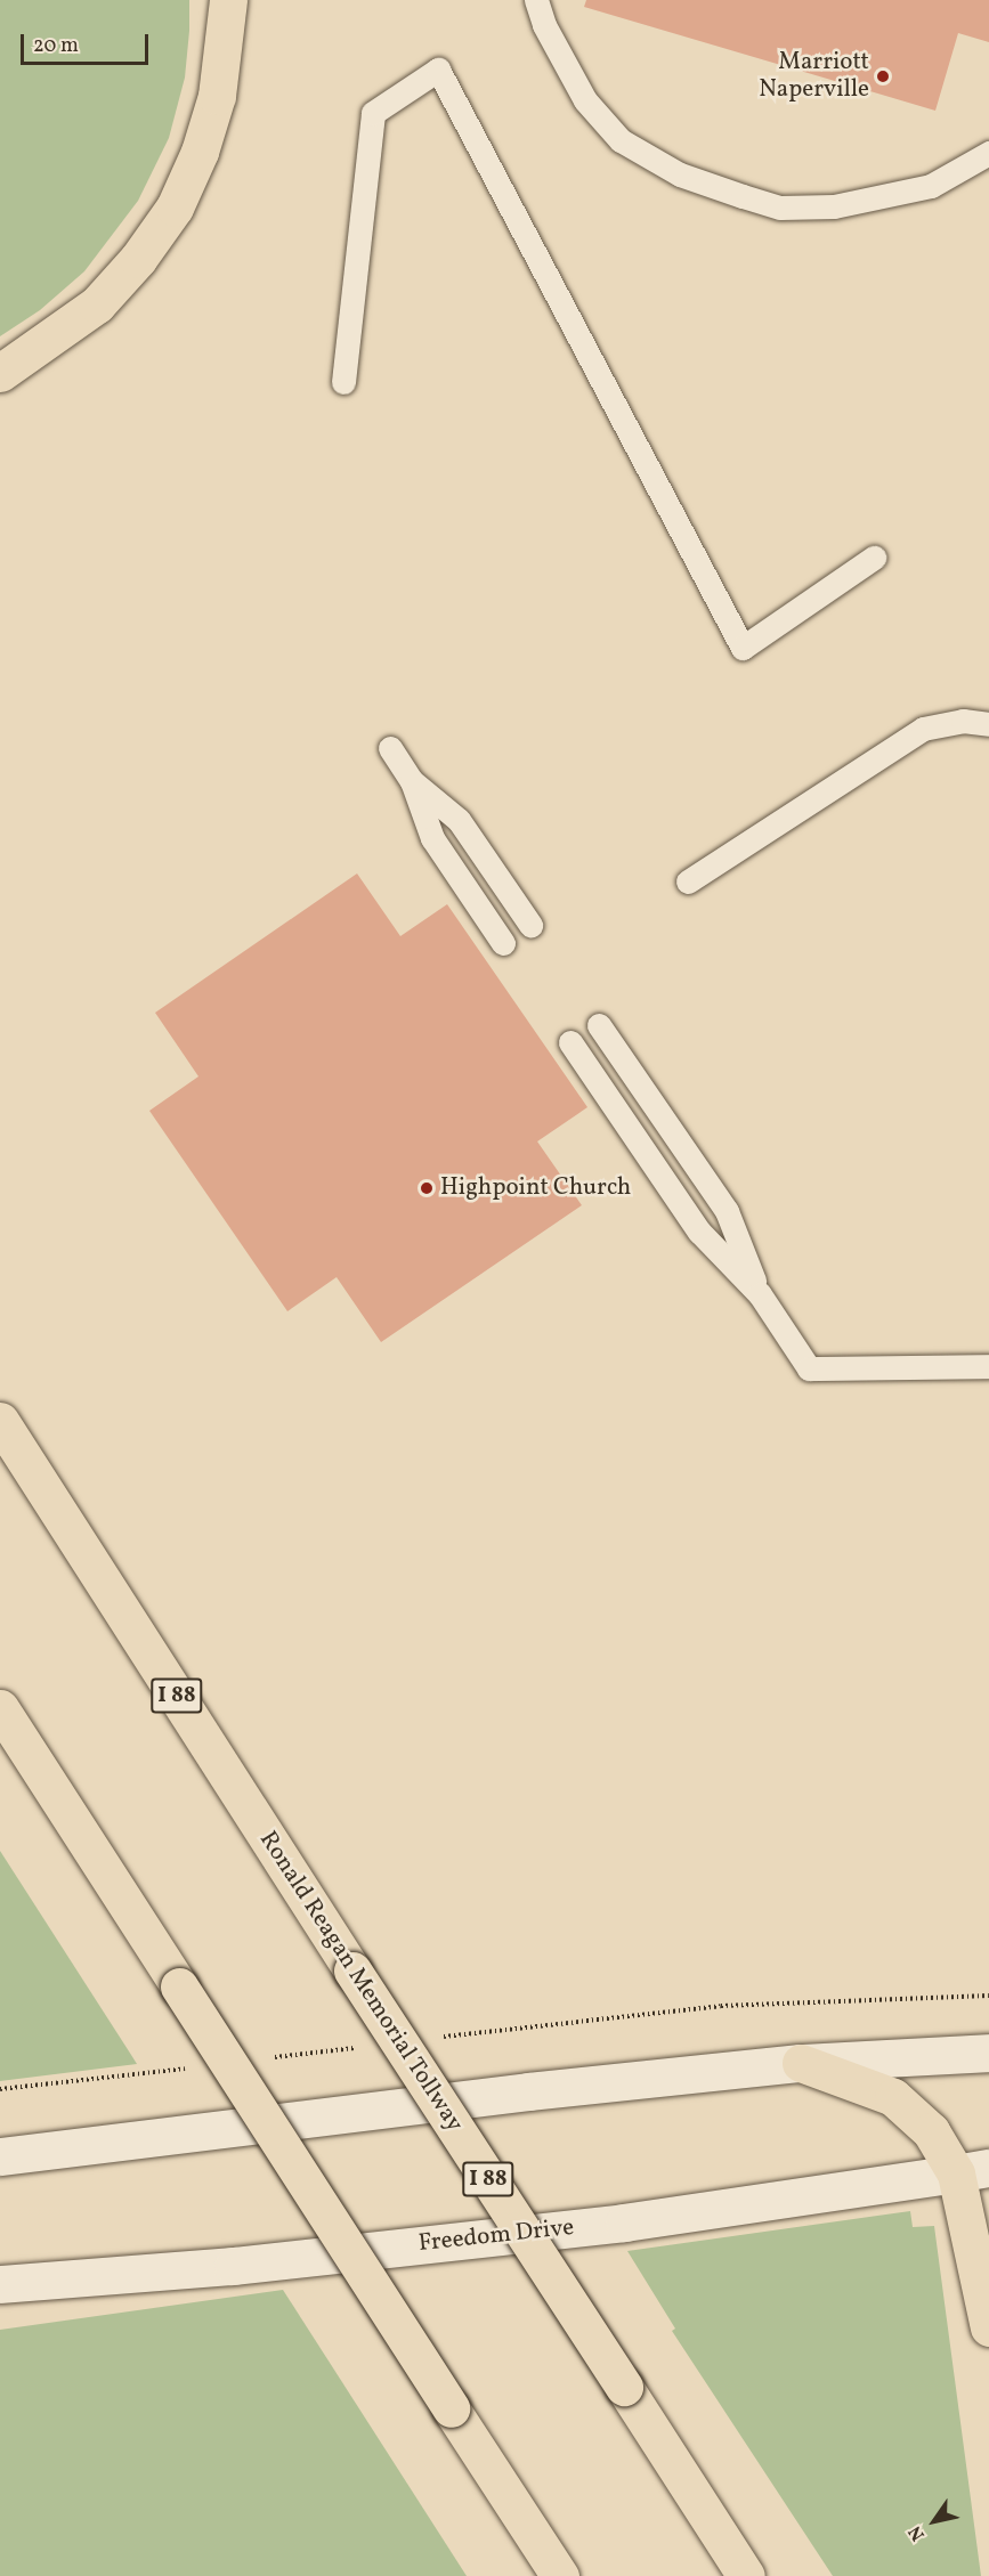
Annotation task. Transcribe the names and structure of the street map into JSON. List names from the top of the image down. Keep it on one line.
{"streets":{"highway":["I 88","Ronald Reagan Memorial Tollway"],"main road":["Freedom Drive"]},"places":["Marriott Naperville","Highpoint Church"],"scale_bar":"20 m","north":"bottom left"}
